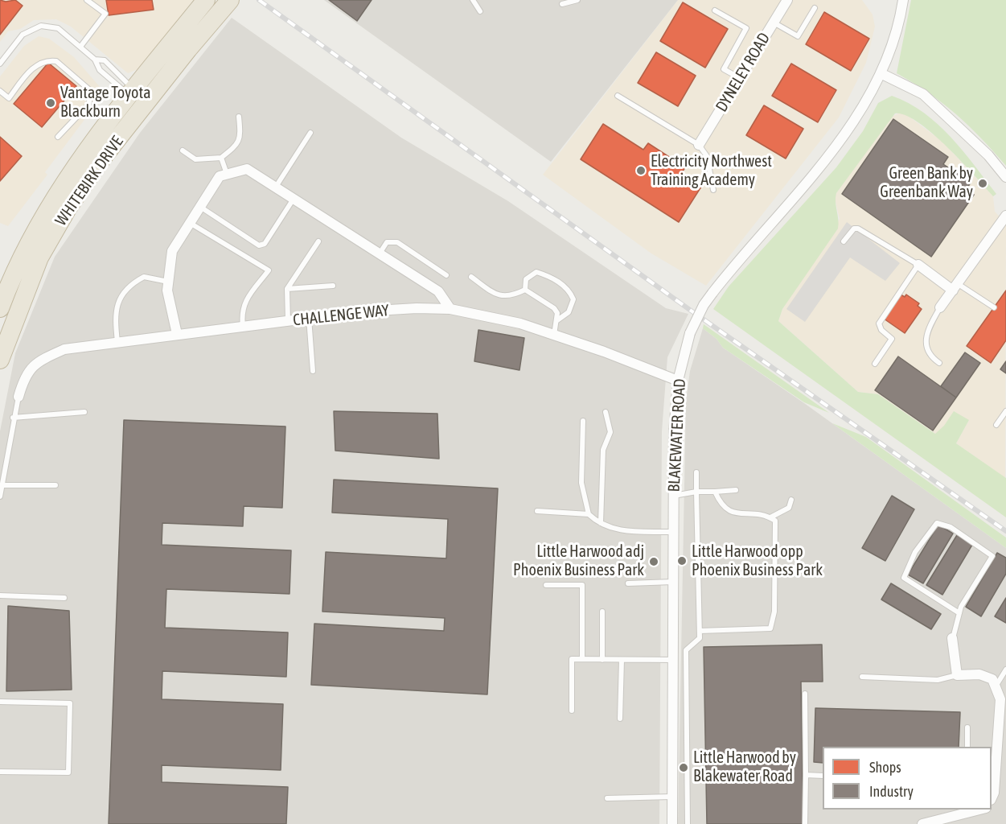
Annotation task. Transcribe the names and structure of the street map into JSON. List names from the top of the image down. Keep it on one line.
{"streets":{"highway":["WHITEBIRK DRIVE"],"street":["DYNELEY ROAD","CHALLENGE WAY","BLAKEWATER ROAD"]},"crossings":[["CHALLENGE WAY","BLAKEWATER ROAD"]],"places":["Vantage Toyota Blackburn","Electricity Northwest Training Academy","Green Bank by Greenbank Way","Little Harwood opp Phoenix Business Park","Little Harwood adj Phoenix Business Park","Little Harwood by Blakewater Road"],"legend":["Shops","Industry"]}
